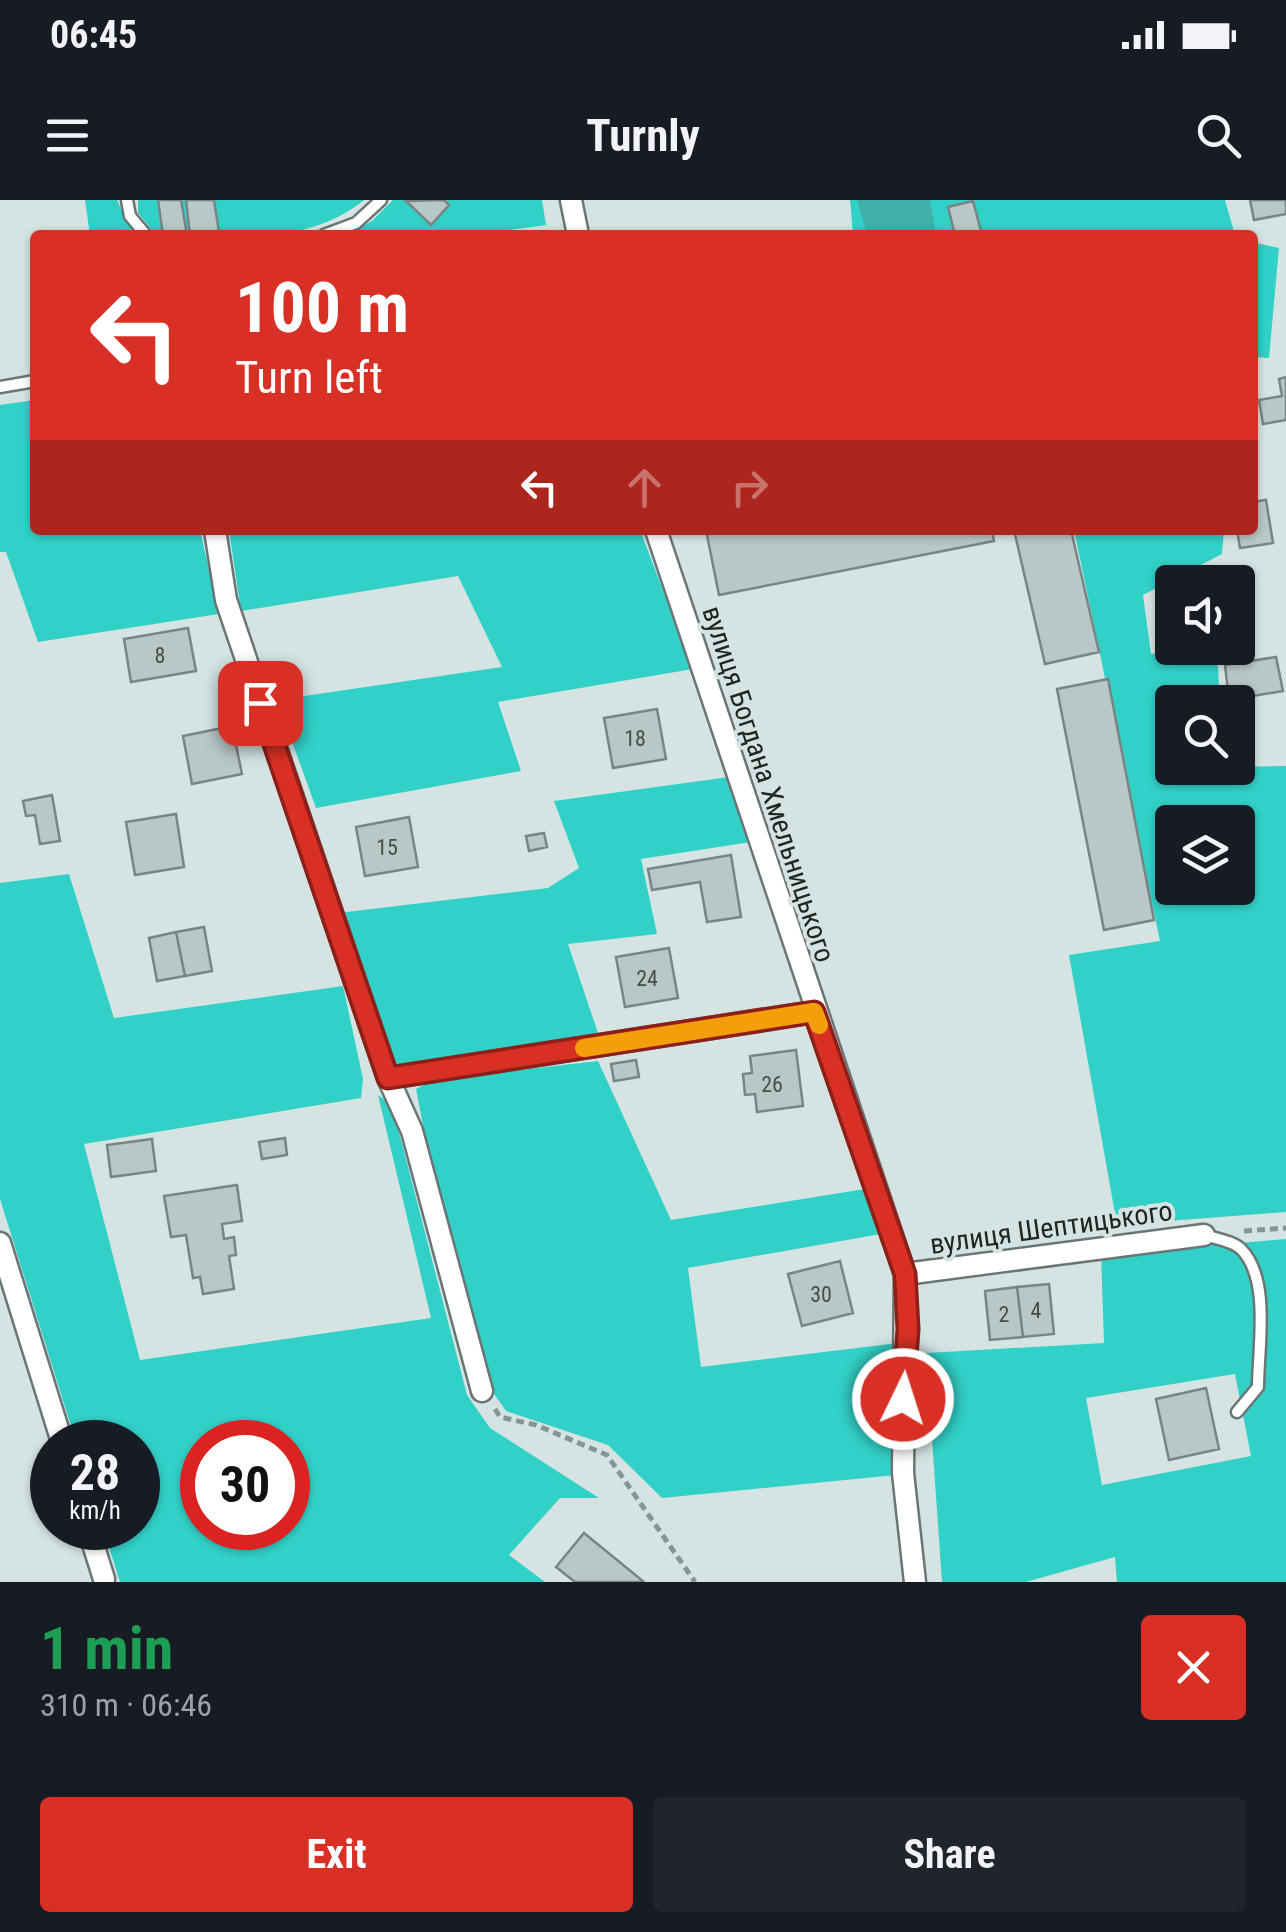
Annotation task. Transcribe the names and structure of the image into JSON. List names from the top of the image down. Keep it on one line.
{"streets":{"street":["вулиця Богдана Хмельницького","вулиця Шептицького"]},"crossings":[["вулиця Богдана Хмельницького","вулиця Шептицького"]],"house_numbers":["8","18","15","24","26","30","4","2"],"page":{"status":"06:45","header":"Turnly","turn":["100 m","Turn left"],"speed":"28 km/h","limit":"30","heading":["1 min","310 m · 06:46"],"buttons":["Exit","Share"]}}
